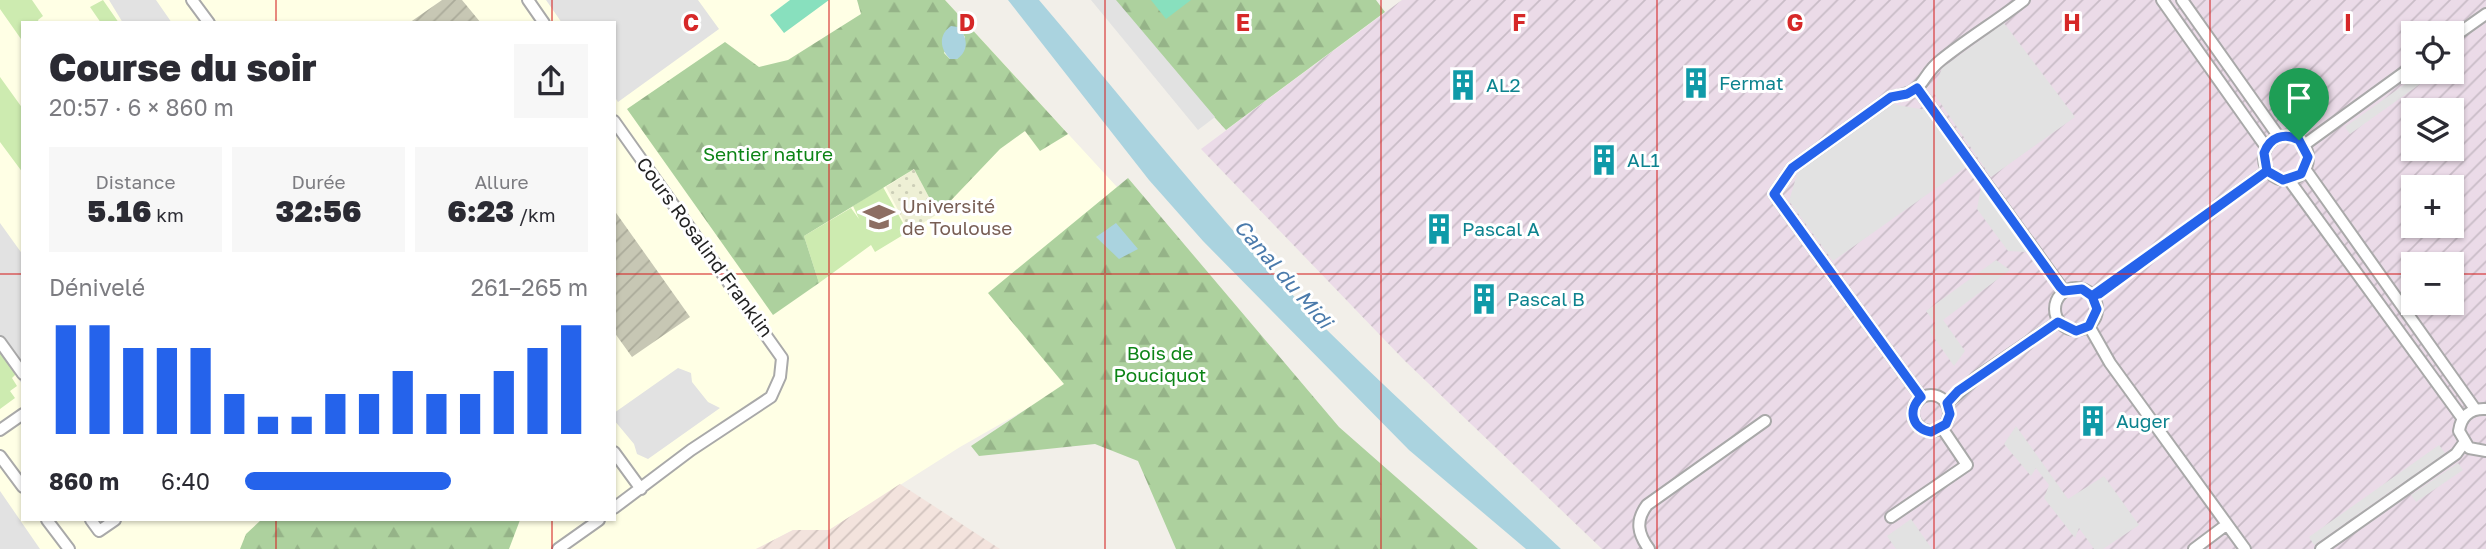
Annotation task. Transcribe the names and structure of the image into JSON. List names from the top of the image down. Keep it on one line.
{"streets":{"street":["Cours Rosalind Franklin"]},"water":["Canal du Midi"],"parks":["Sentier nature","Bois de Pouciquot"],"places":{"building":["Fermat","AL2","AL1","Pascal A","Pascal B","Auger"],"school or university":["Université de Toulouse"]},"page":{"map_buttons":["+","−"],"heading":["Course du soir","20:57 · 6 × 860 m"],"stats":[["Distance","5.16 km"],["Durée","32:56"],["Allure","6:23 /km"]],"chart":["Dénivelé","261–265 m"],"list":[{"name":"860 m","note":"6:40"}]},"grid":{"columns":["C","D","E","F","G","H","I"]}}
